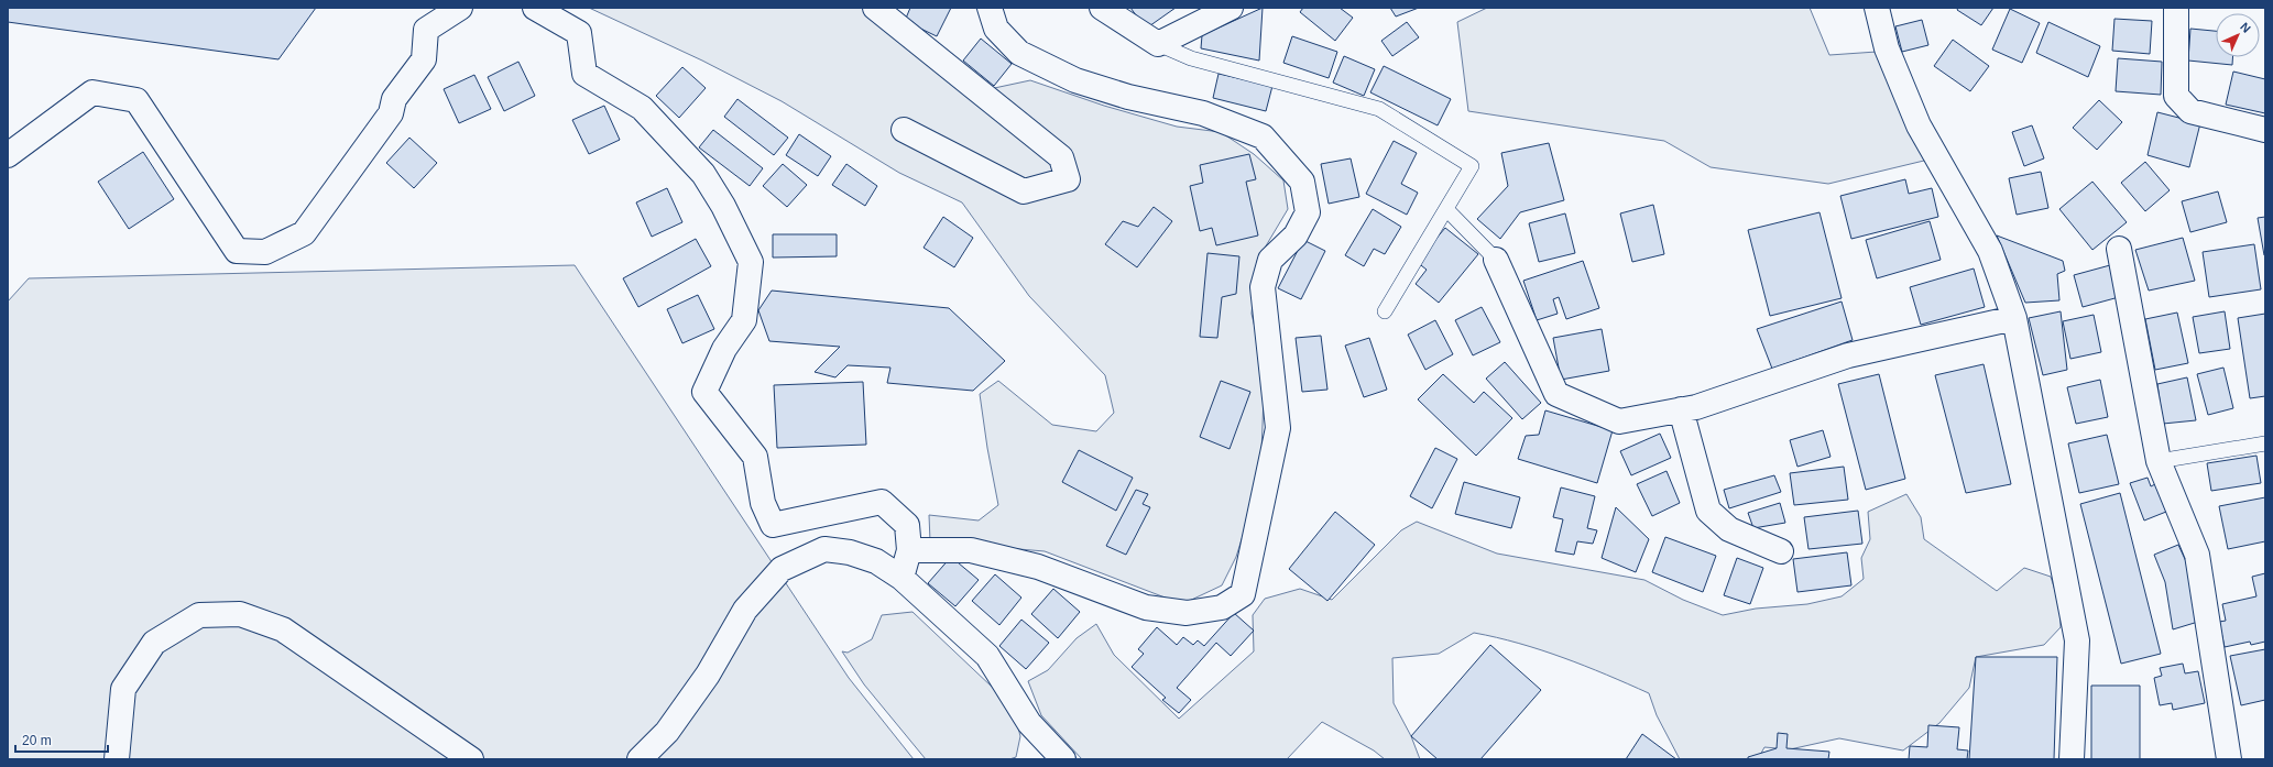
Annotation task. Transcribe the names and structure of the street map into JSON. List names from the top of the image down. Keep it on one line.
{"scale_bar":"20 m","north":"top right"}
